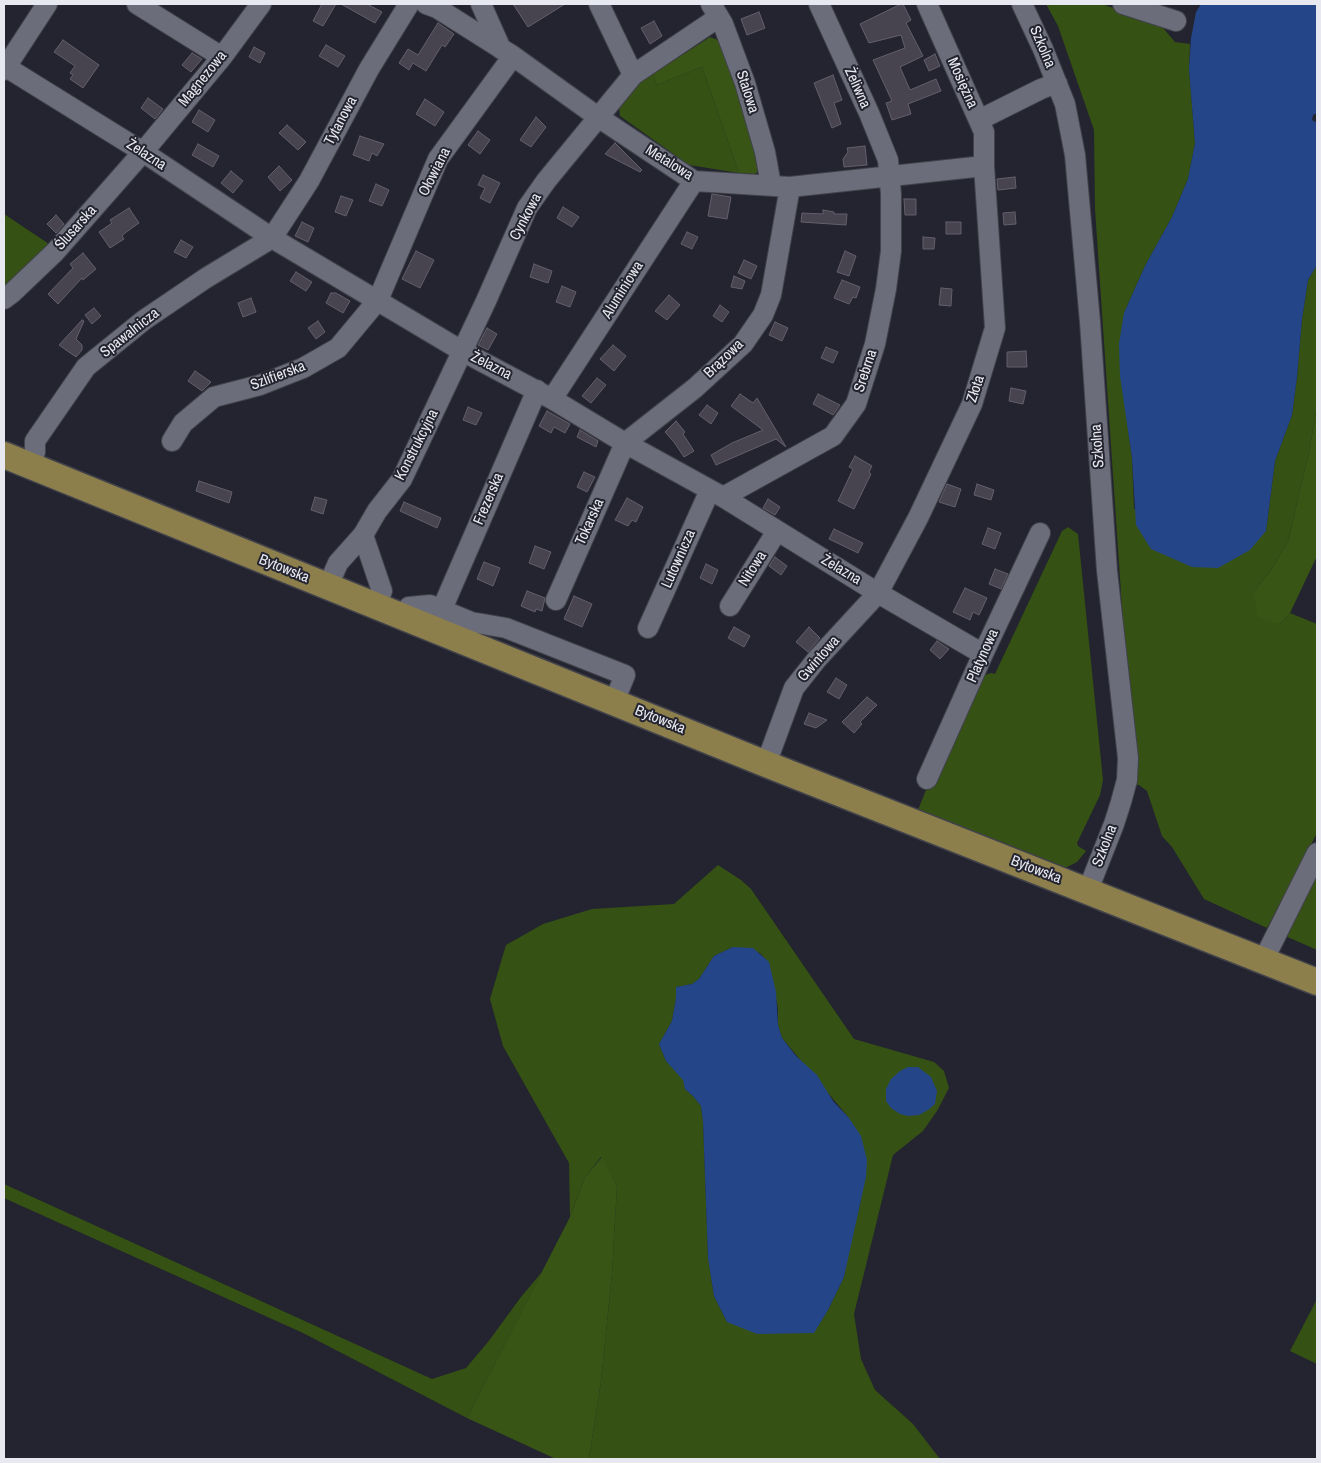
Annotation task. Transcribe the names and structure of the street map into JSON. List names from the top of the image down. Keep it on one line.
{"streets":{"main road":["Bytowska"],"street":["Szkolna","Magnezowa","Mosiężna","Żeliwna","Stalowa","Tytanowa","Żelazna","Metalowa","Ołowiana","Cynkowa","Ślusarska","Aluminiowa","Spawalnicza","Brązowa","Srebrna","Szlifierska","Złota","Konstrukcyjna","Frezerska","Tokarska","Lutownicza","Nitowa","Platynowa","Gwintowa"]},"crossings":[["Szkolna","Bytowska"],["Magnezowa","Żelazna"],["Magnezowa","Ślusarska"],["Mosiężna","Metalowa"],["Mosiężna","Złota"],["Żeliwna","Metalowa"],["Żeliwna","Srebrna"],["Stalowa","Metalowa"],["Stalowa","Cynkowa"],["Stalowa","Brązowa"],["Tytanowa","Żelazna"],["Tytanowa","Spawalnicza"],["Żelazna","Ołowiana"],["Żelazna","Cynkowa"],["Żelazna","Ślusarska"],["Żelazna","Aluminiowa"],["Żelazna","Spawalnicza"],["Żelazna","Brązowa"],["Żelazna","Srebrna"],["Żelazna","Szlifierska"],["Żelazna","Złota"],["Żelazna","Konstrukcyjna"],["Żelazna","Frezerska"],["Żelazna","Tokarska"],["Żelazna","Lutownicza"],["Żelazna","Nitowa"],["Żelazna","Platynowa"],["Żelazna","Gwintowa"],["Metalowa","Ołowiana"],["Metalowa","Cynkowa"],["Metalowa","Aluminiowa"],["Metalowa","Brązowa"],["Metalowa","Srebrna"],["Metalowa","Złota"],["Ołowiana","Szlifierska"],["Cynkowa","Konstrukcyjna"],["Aluminiowa","Frezerska"],["Spawalnicza","Bytowska"],["Brązowa","Tokarska"],["Srebrna","Lutownicza"],["Złota","Gwintowa"],["Konstrukcyjna","Bytowska"],["Bytowska","Gwintowa"]]}
